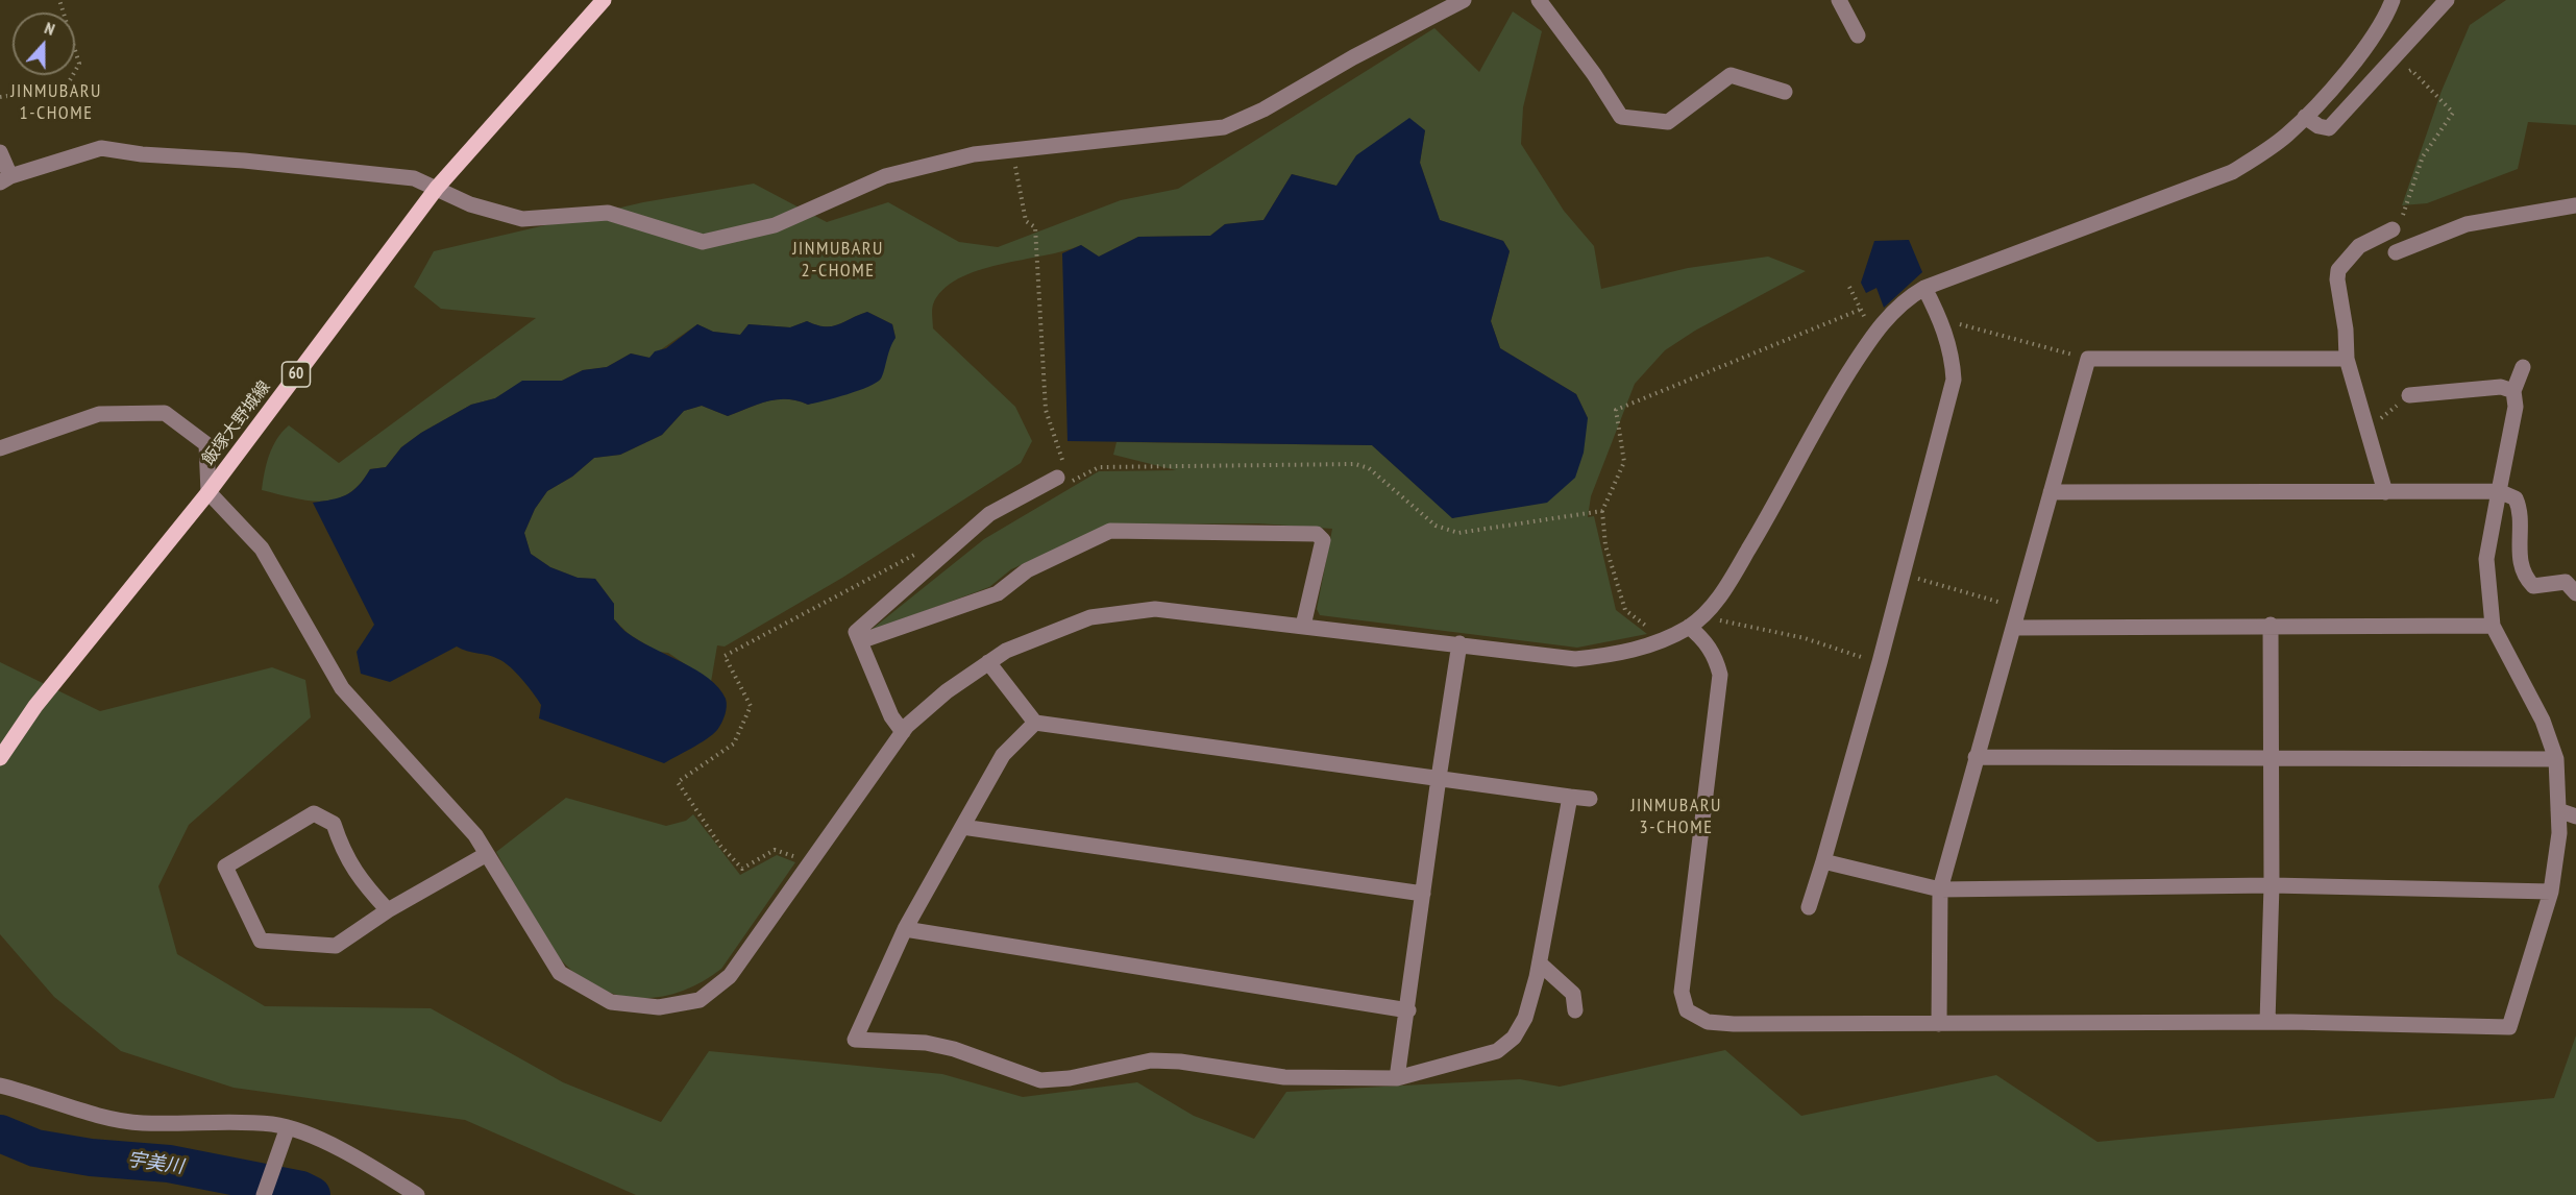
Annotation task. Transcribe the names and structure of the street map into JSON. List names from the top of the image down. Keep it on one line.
{"streets":{"main road":["60","飯塚大野城線"]},"districts":["JINMUBARU 1-CHOME","JINMUBARU 2-CHOME","JINMUBARU 3-CHOME"],"water":["宇美川"],"north":"top"}
